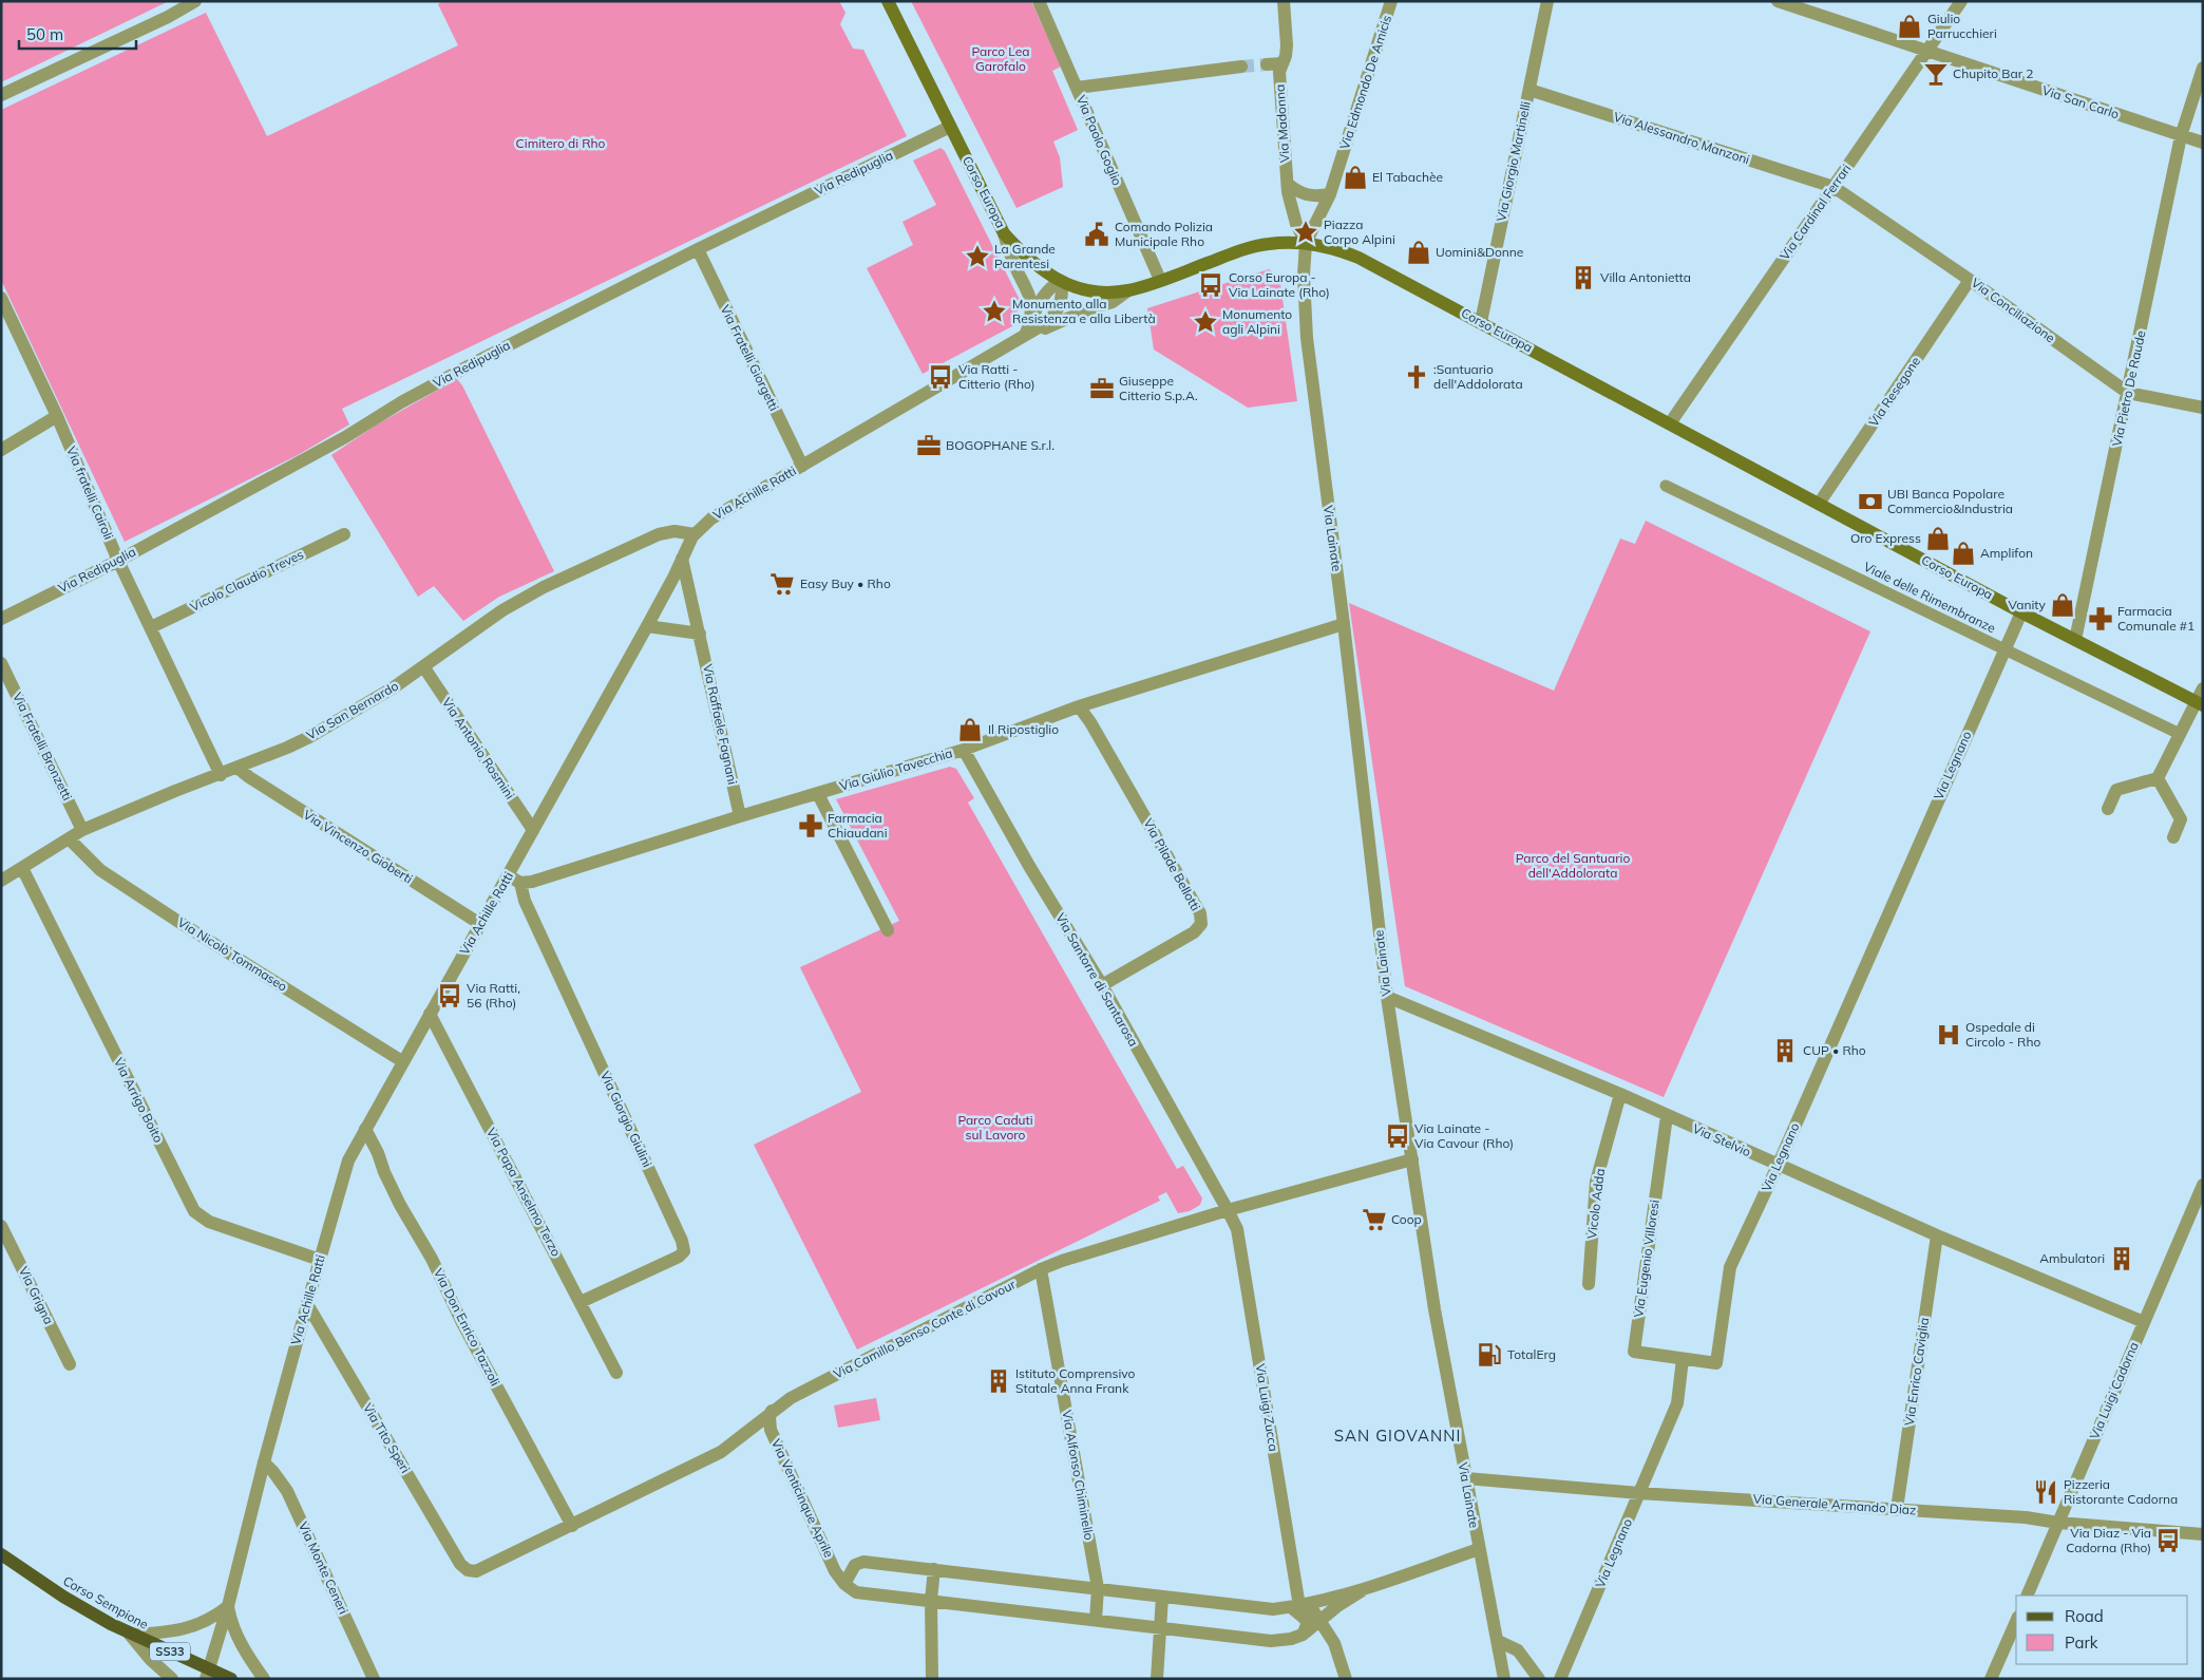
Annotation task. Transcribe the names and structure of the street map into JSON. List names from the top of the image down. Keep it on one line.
{"streets":{"main road":["Corso Europa","Corso Sempione","SS33"],"street":["Via Edmondo De Amicis","Via San Carlo","Via Madonna","Via Alessandro Manzoni","Via Paolo Goglio","Via Giorgio Martinelli","Via Redipuglia","Via Cardinal Ferrari","Via Conciliazione","Via Fratelli Giorgetti","Via Pietro De Raude","Via Resegone","Via fratelli Cairoli","Via Achille Ratti","Via Lainate","Vicolo Claudio Treves","Viale delle Rimembranze","Via San Bernardo","Via Raffaele Fagnani","Via Fratelli Bronzetti","Via Antonio Rosmini","Via Legnano","Via Giulio Tavecchia","Via Vincenzo Gioberti","Via Pilade Bellotti","Via Nicolò Tommaseo","Via Santorre di Santarosa","Via Arrigo Boito","Via Giorgio Giulini","Via Stelvio","Via Papa Anselmo Terzo","Vicolo Adda","Via Eugenio Villoresi","Via Grigna","Via Don Enrico Tazzoli","Via Camillo Benso Conte di Cavour","Via Enrico Caviglia","Via Luigi Cadorna","Via Luigi Zucca","Via Tito Speri","Via Alfonso Chiminello","Via Venticinque Aprile","Via Generale Armando Diaz","Via Monte Ceneri"]},"crossings":[["Via San Carlo","Via Cardinal Ferrari"],["Via San Carlo","Via Pietro De Raude"],["Via Alessandro Manzoni","Via Giorgio Martinelli"],["Via Alessandro Manzoni","Via Cardinal Ferrari"],["Via Alessandro Manzoni","Via Conciliazione"],["Via Paolo Goglio","Corso Europa"],["Via Giorgio Martinelli","Corso Europa"],["Via Redipuglia","Corso Europa"],["Via Redipuglia","Via Fratelli Giorgetti"],["Via Redipuglia","Via fratelli Cairoli"],["Corso Europa","Via Cardinal Ferrari"],["Corso Europa","Via Pietro De Raude"],["Corso Europa","Via Resegone"],["Corso Europa","Via Achille Ratti"],["Corso Europa","Via Lainate"],["Corso Europa","Via Legnano"],["Via Cardinal Ferrari","Via Conciliazione"],["Via Conciliazione","Via Pietro De Raude"],["Via Conciliazione","Via Resegone"],["Via Fratelli Giorgetti","Via Achille Ratti"],["Via fratelli Cairoli","Vicolo Claudio Treves"],["Via fratelli Cairoli","Via San Bernardo"],["Via Achille Ratti","Via San Bernardo"],["Via Achille Ratti","Via Raffaele Fagnani"],["Via Achille Ratti","Via Antonio Rosmini"],["Via Achille Ratti","Via Vincenzo Gioberti"],["Via Achille Ratti","Via Nicolò Tommaseo"],["Via Achille Ratti","Via Arrigo Boito"],["Via Achille Ratti","Via Papa Anselmo Terzo"],["Via Achille Ratti","Via Don Enrico Tazzoli"],["Via Achille Ratti","Via Tito Speri"],["Via Achille Ratti","Via Monte Ceneri"],["Via Achille Ratti","Corso Sempione"],["Via Lainate","Via Giulio Tavecchia"],["Via Lainate","Via Stelvio"],["Via Lainate","Via Camillo Benso Conte di Cavour"],["Via Lainate","Via Generale Armando Diaz"],["Viale delle Rimembranze","Via Legnano"],["Via San Bernardo","Via Fratelli Bronzetti"],["Via San Bernardo","Via Antonio Rosmini"],["Via San Bernardo","Via Vincenzo Gioberti"],["Via San Bernardo","Via Nicolò Tommaseo"],["Via San Bernardo","Via Arrigo Boito"],["Via Raffaele Fagnani","Via Giulio Tavecchia"],["Via Legnano","Via Stelvio"],["Via Legnano","Via Eugenio Villoresi"],["Via Legnano","Via Generale Armando Diaz"],["Via Giulio Tavecchia","Via Pilade Bellotti"],["Via Giulio Tavecchia","Via Santorre di Santarosa"],["Via Giulio Tavecchia","Via Giorgio Giulini"],["Via Pilade Bellotti","Via Santorre di Santarosa"],["Via Santorre di Santarosa","Via Camillo Benso Conte di Cavour"],["Via Santorre di Santarosa","Via Luigi Zucca"],["Via Giorgio Giulini","Via Papa Anselmo Terzo"],["Via Stelvio","Vicolo Adda"],["Via Stelvio","Via Eugenio Villoresi"],["Via Stelvio","Via Enrico Caviglia"],["Via Stelvio","Via Luigi Cadorna"],["Via Don Enrico Tazzoli","Via Camillo Benso Conte di Cavour"],["Via Camillo Benso Conte di Cavour","Via Luigi Zucca"],["Via Camillo Benso Conte di Cavour","Via Tito Speri"],["Via Camillo Benso Conte di Cavour","Via Alfonso Chiminello"],["Via Camillo Benso Conte di Cavour","Via Venticinque Aprile"],["Via Enrico Caviglia","Via Generale Armando Diaz"],["Via Luigi Cadorna","Via Generale Armando Diaz"]],"districts":["SAN GIOVANNI"],"parks":["Parco Lea Garofalo","Cimitero di Rho","Parco del Santuario dell'Addolorata","Parco Caduti sul Lavoro"],"places":{"shop":["Giulio Parrucchieri","El Tabachèe","Uomini&Donne","Oro Express","Amplifon","Vanity","Il Ripostiglio"],"bar":["Chupito Bar 2"],"place":["Piazza Corpo Alpini","La Grande Parentesi","Monumento alla Resistenza e alla Libertà","Monumento agli Alpini"],"public building":["Comando Polizia Municipale Rho"],"building":["Villa Antonietta","CUP • Rho","Ambulatori","Istituto Comprensivo Statale Anna Frank"],"bus stop":["Corso Europa - Via Lainate (Rho)","Via Ratti - Citterio (Rho)","Via Ratti, 56 (Rho)","Via Lainate - Via Cavour (Rho)","Via Diaz - Via Cadorna (Rho)"],"church":[":Santuario dell'Addolorata"],"office":["Giuseppe Citterio S.p.A.","BOGOPHANE S.r.l."],"bank":["UBI Banca Popolare Commercio&Industria"],"supermarket":["Easy Buy • Rho","Coop"],"pharmacy":["Farmacia Comunale #1","Farmacia Chiaudani"],"hospital":["Ospedale di Circolo - Rho"],"fuel station":["TotalErg"],"restaurant":["Pizzeria Ristorante Cadorna"]},"legend":["Road","Park"],"scale_bar":"50 m"}
